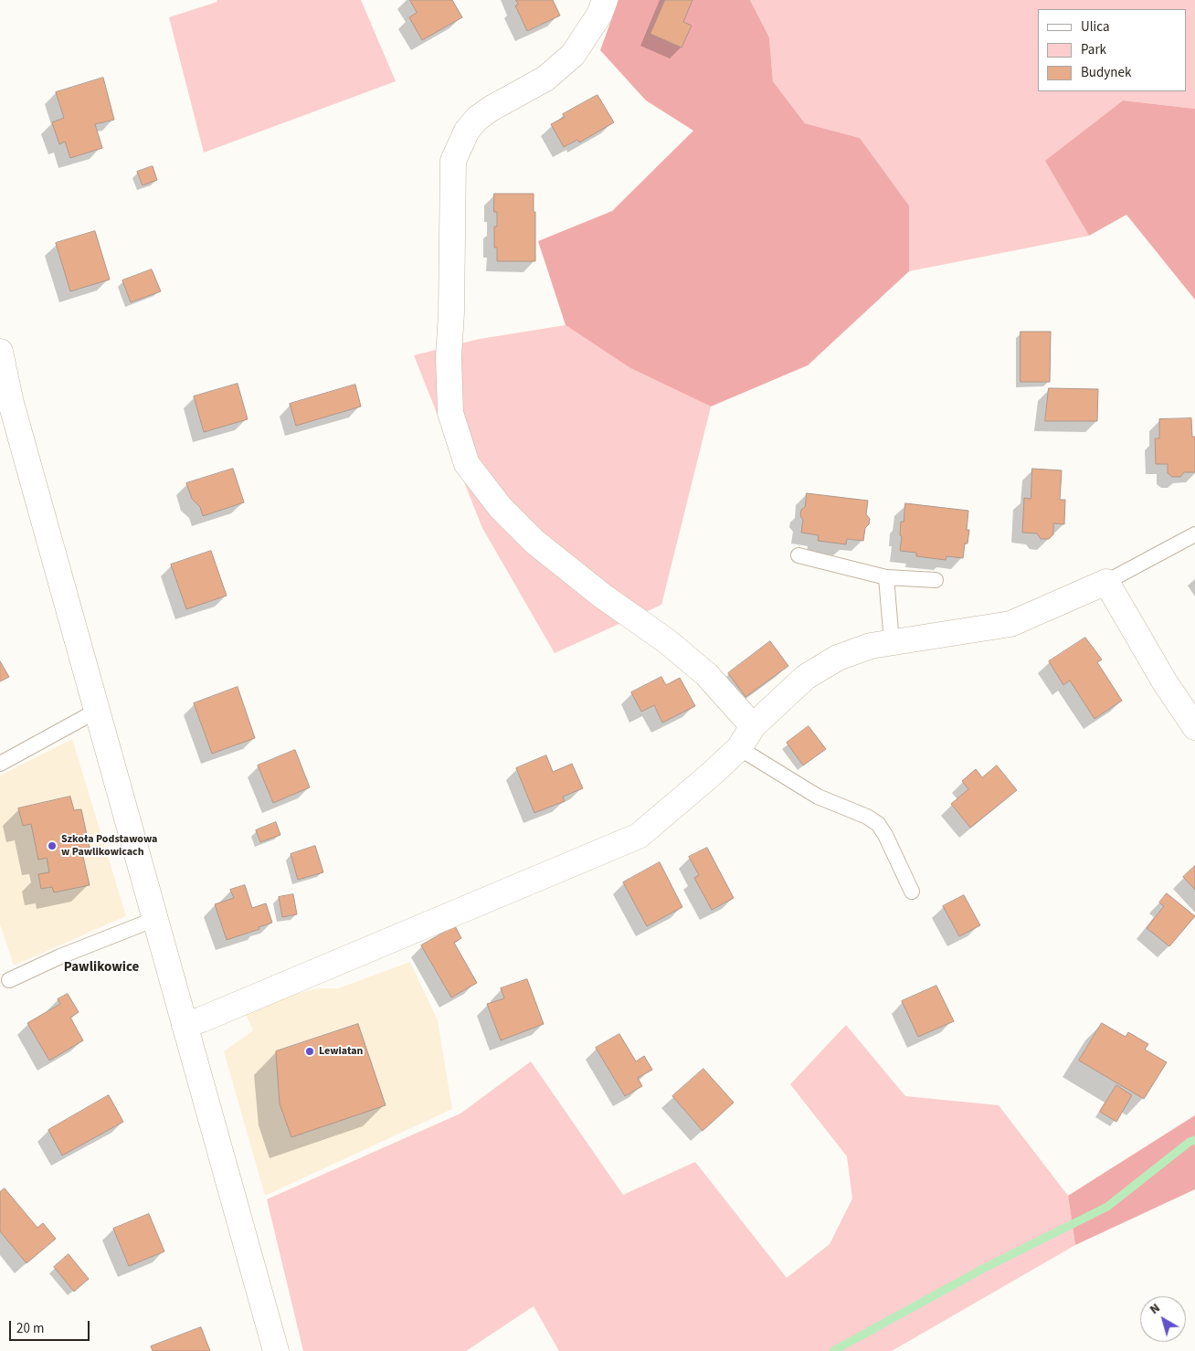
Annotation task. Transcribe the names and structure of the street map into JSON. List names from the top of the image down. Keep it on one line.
{"districts":["Pawlikowice"],"places":["Szkoła Podstawowa w Pawlikowicach","Lewiatan"],"legend":["Ulica","Park","Budynek"],"scale_bar":"20 m","north":"top left"}
